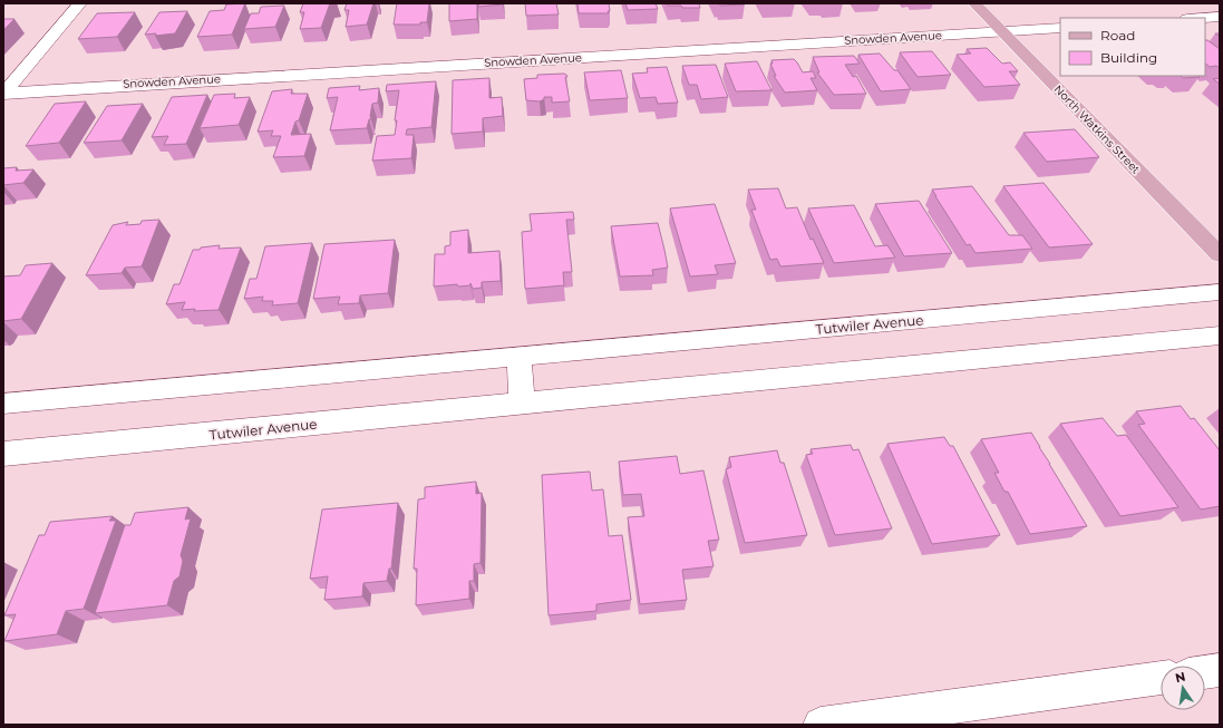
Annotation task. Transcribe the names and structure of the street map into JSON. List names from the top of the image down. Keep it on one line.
{"streets":{"main road":["North Watkins Street"],"street":["Snowden Avenue","Tutwiler Avenue"]},"crossings":[["Snowden Avenue","North Watkins Street"]],"legend":["Road","Building"],"north":"top"}
